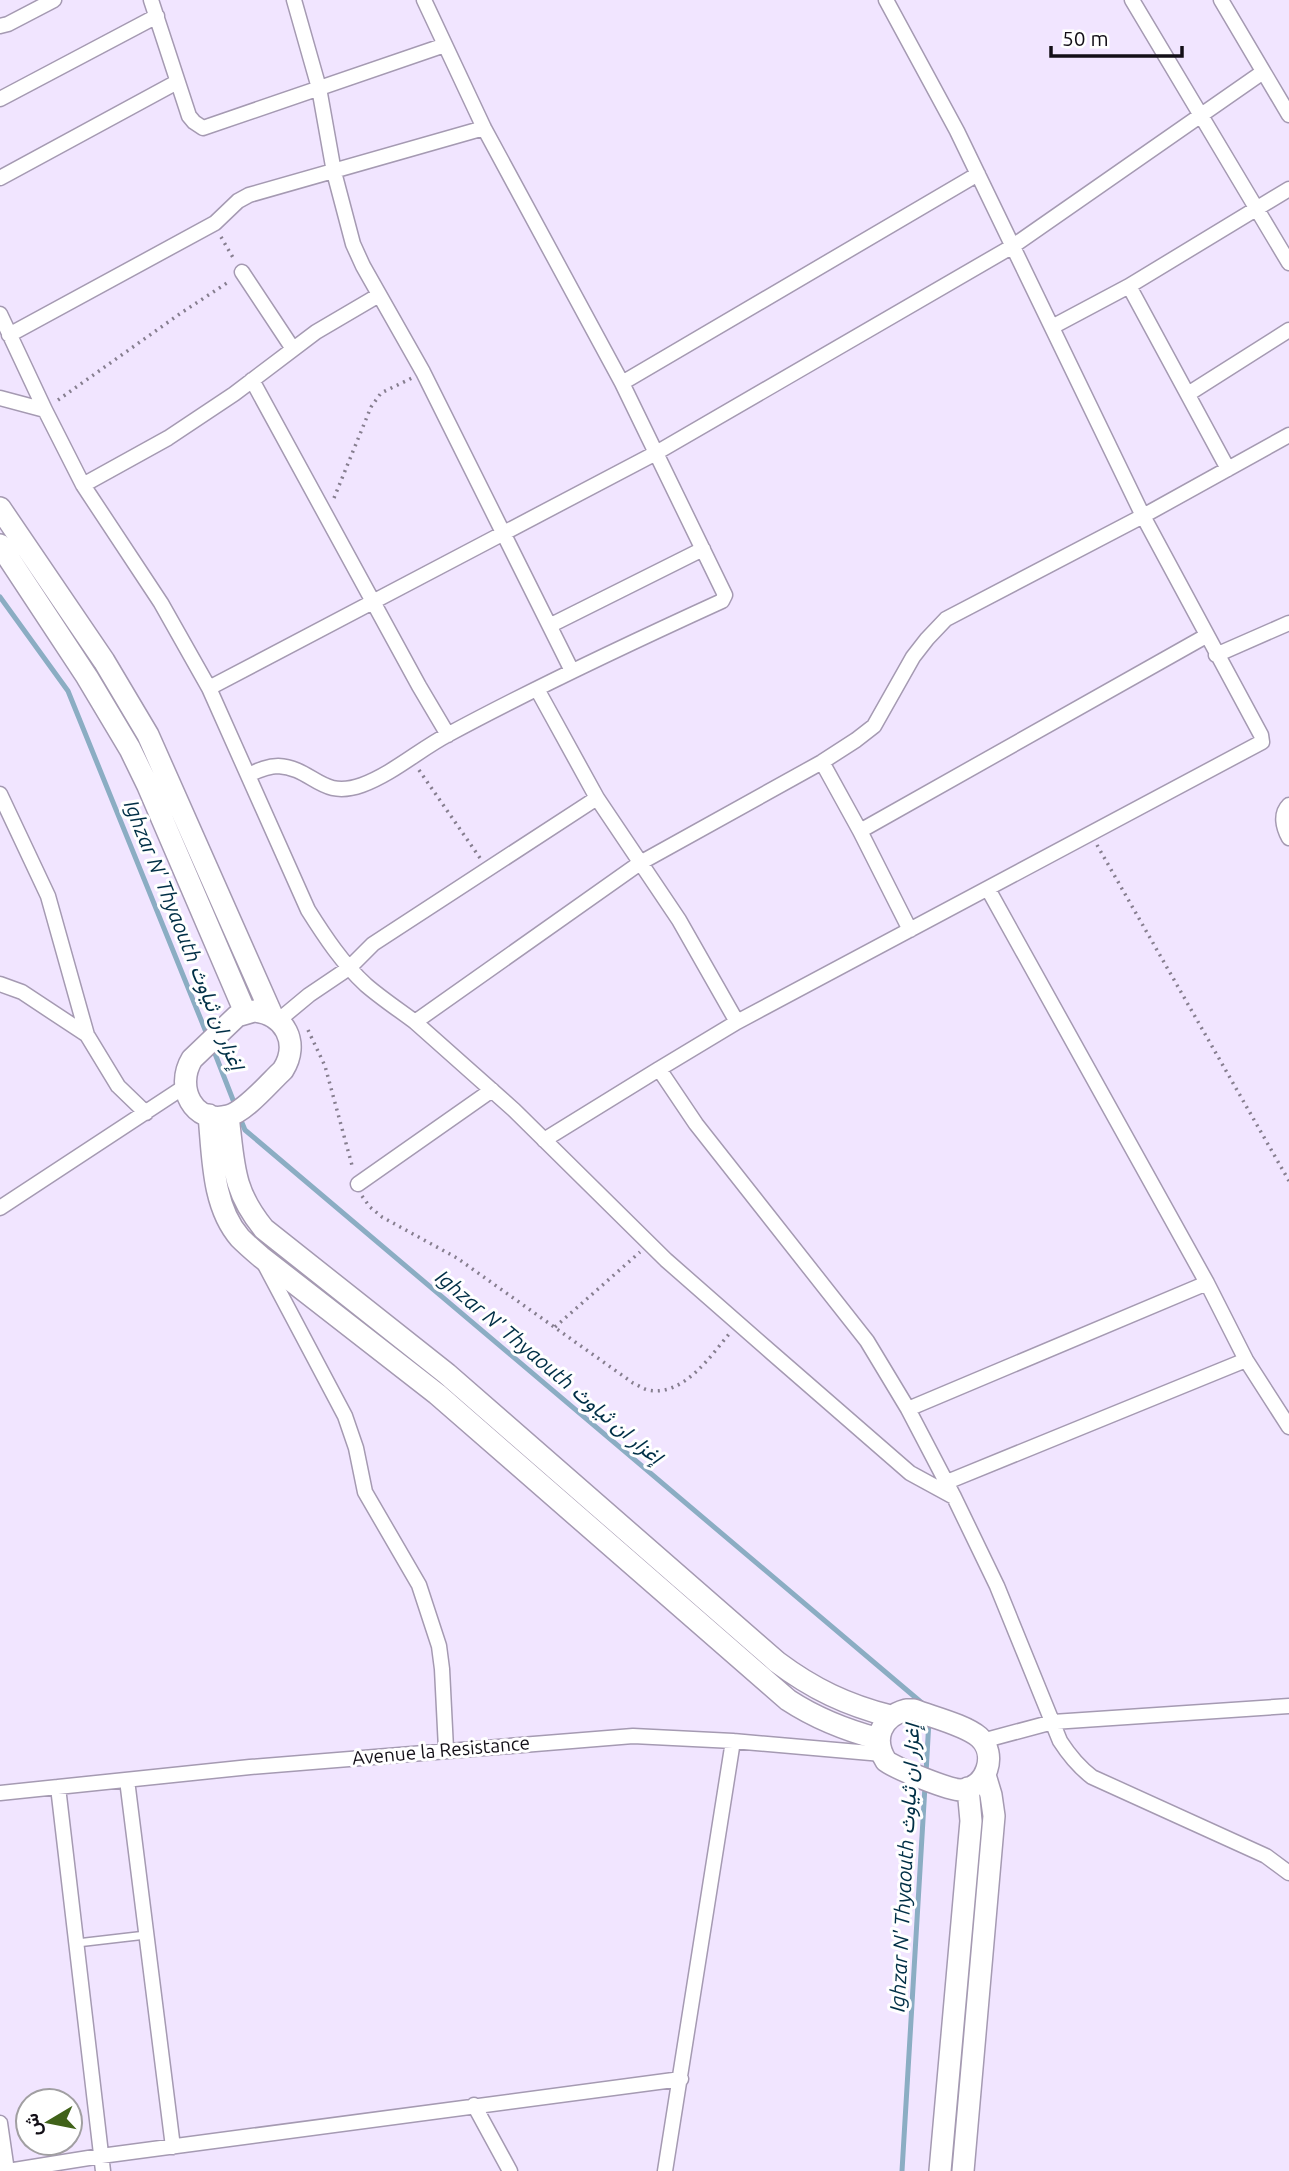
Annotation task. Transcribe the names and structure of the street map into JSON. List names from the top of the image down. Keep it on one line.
{"streets":{"street":["Avenue la Resistance"]},"water":["Ighzar N' Thyaouth إغزار ان ثياوث"],"scale_bar":"50 m","north":"left"}
